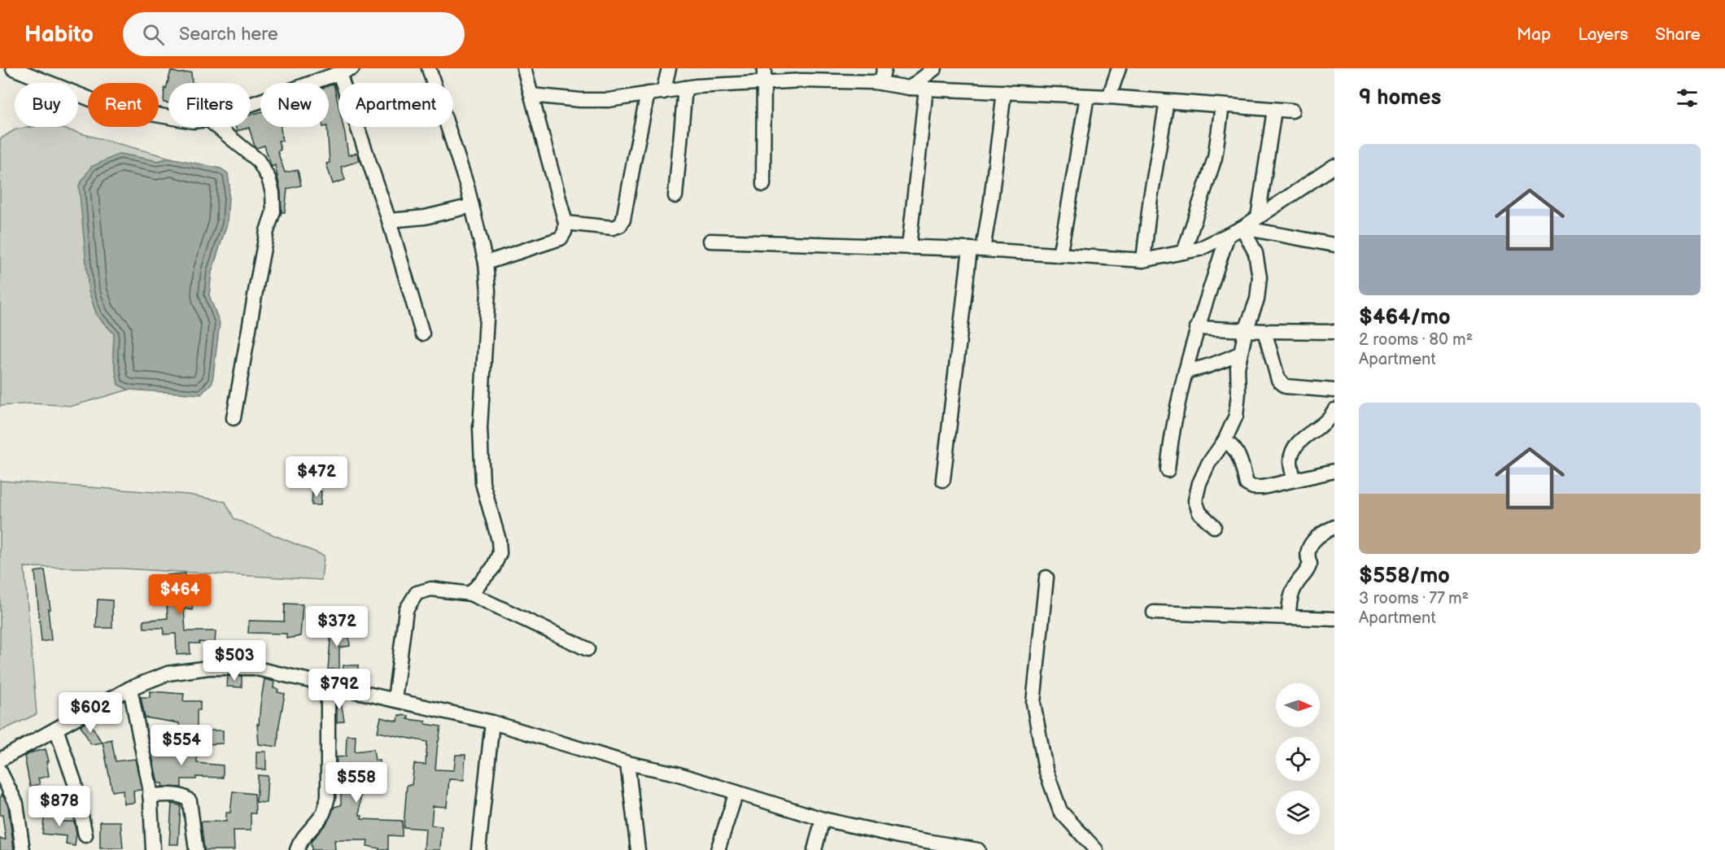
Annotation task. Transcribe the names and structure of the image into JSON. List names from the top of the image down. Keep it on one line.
{"north":"right","page":{"header":"Habito","search":"Search here","nav":["Map","Layers","Share"],"heading":"9 homes","chip":["Buy","Rent","Filters","New","Apartment"],"list":[{"name":"$464/mo","note":"2 rooms · 80 m² · Apartment"},{"name":"$558/mo","note":"3 rooms · 77 m² · Apartment"}],"price":["$472","$464","$372","$503","$792","$602","$554","$558","$878"]}}
